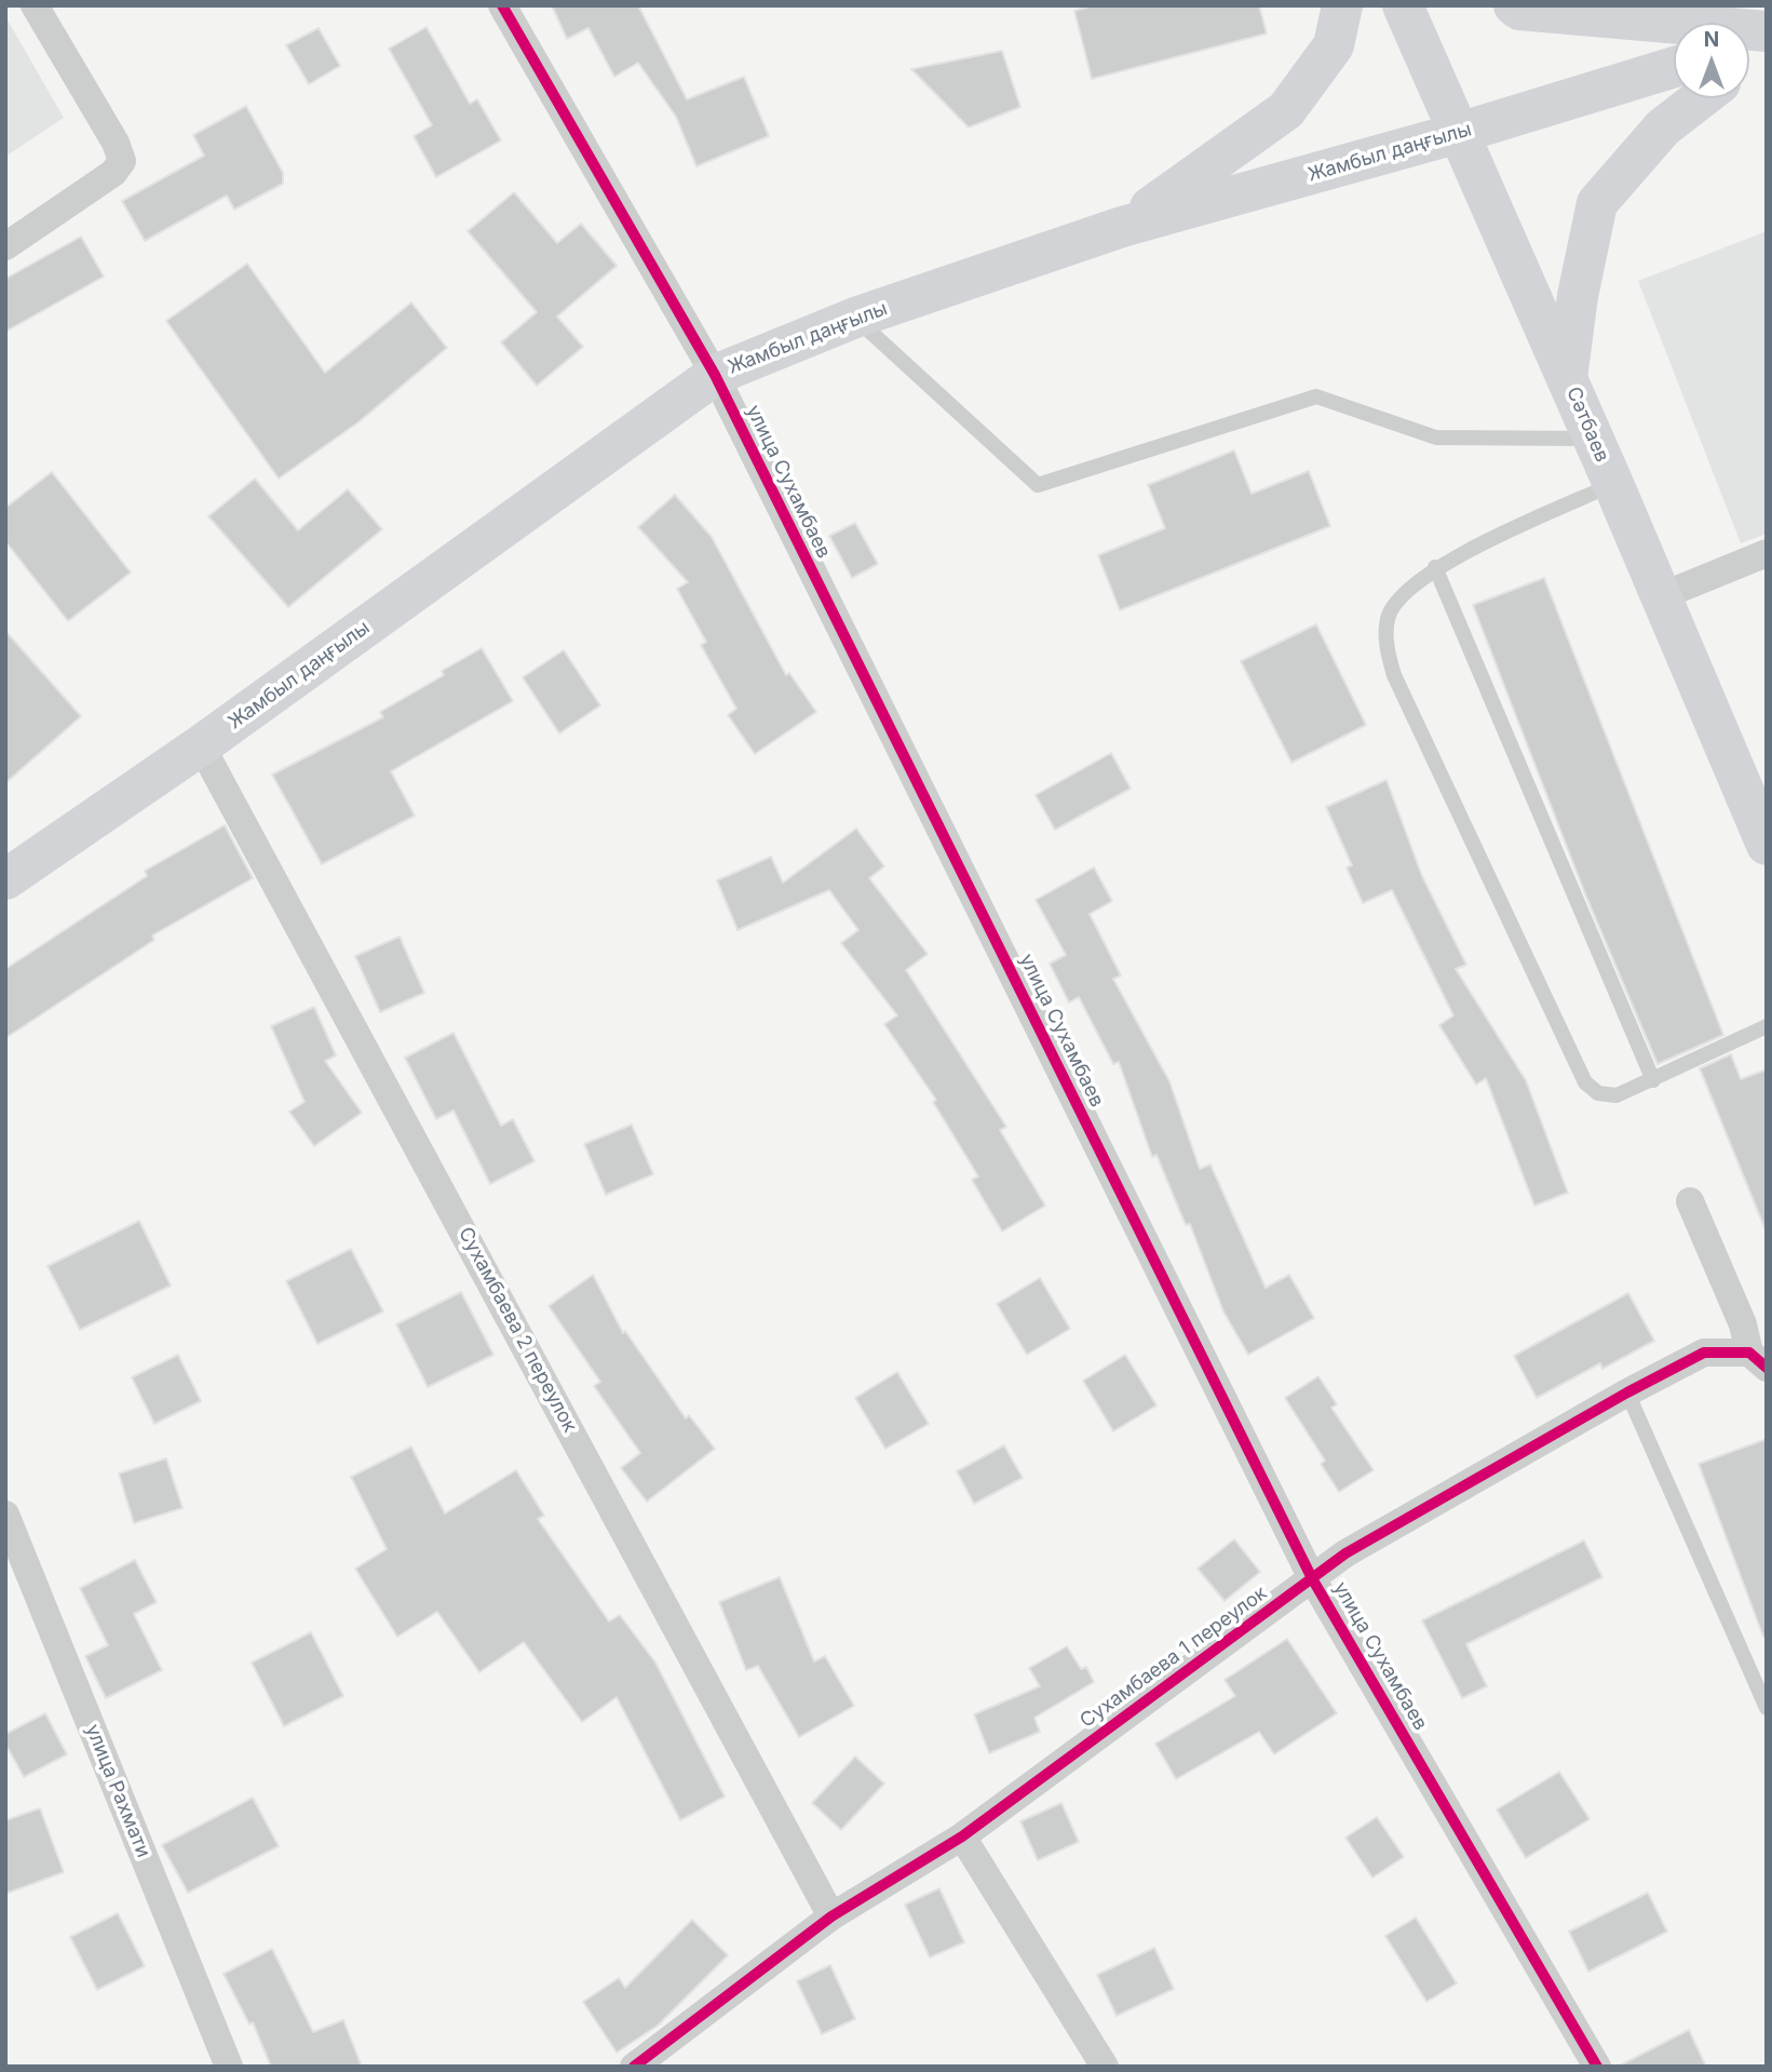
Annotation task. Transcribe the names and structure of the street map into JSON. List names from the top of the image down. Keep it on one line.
{"streets":{"main road":["Жамбыл даңғылы","Сәтбаев"],"street":["улица Сухамбаев","Сухамбаева 2 переулок","Сухамбаева 1 переулок","улица Рахмати"]},"crossings":[["Жамбыл даңғылы","Сәтбаев"],["Жамбыл даңғылы","улица Сухамбаев"],["Жамбыл даңғылы","Сухамбаева 2 переулок"],["улица Сухамбаев","Сухамбаева 1 переулок"],["Сухамбаева 2 переулок","Сухамбаева 1 переулок"]],"north":"top"}
